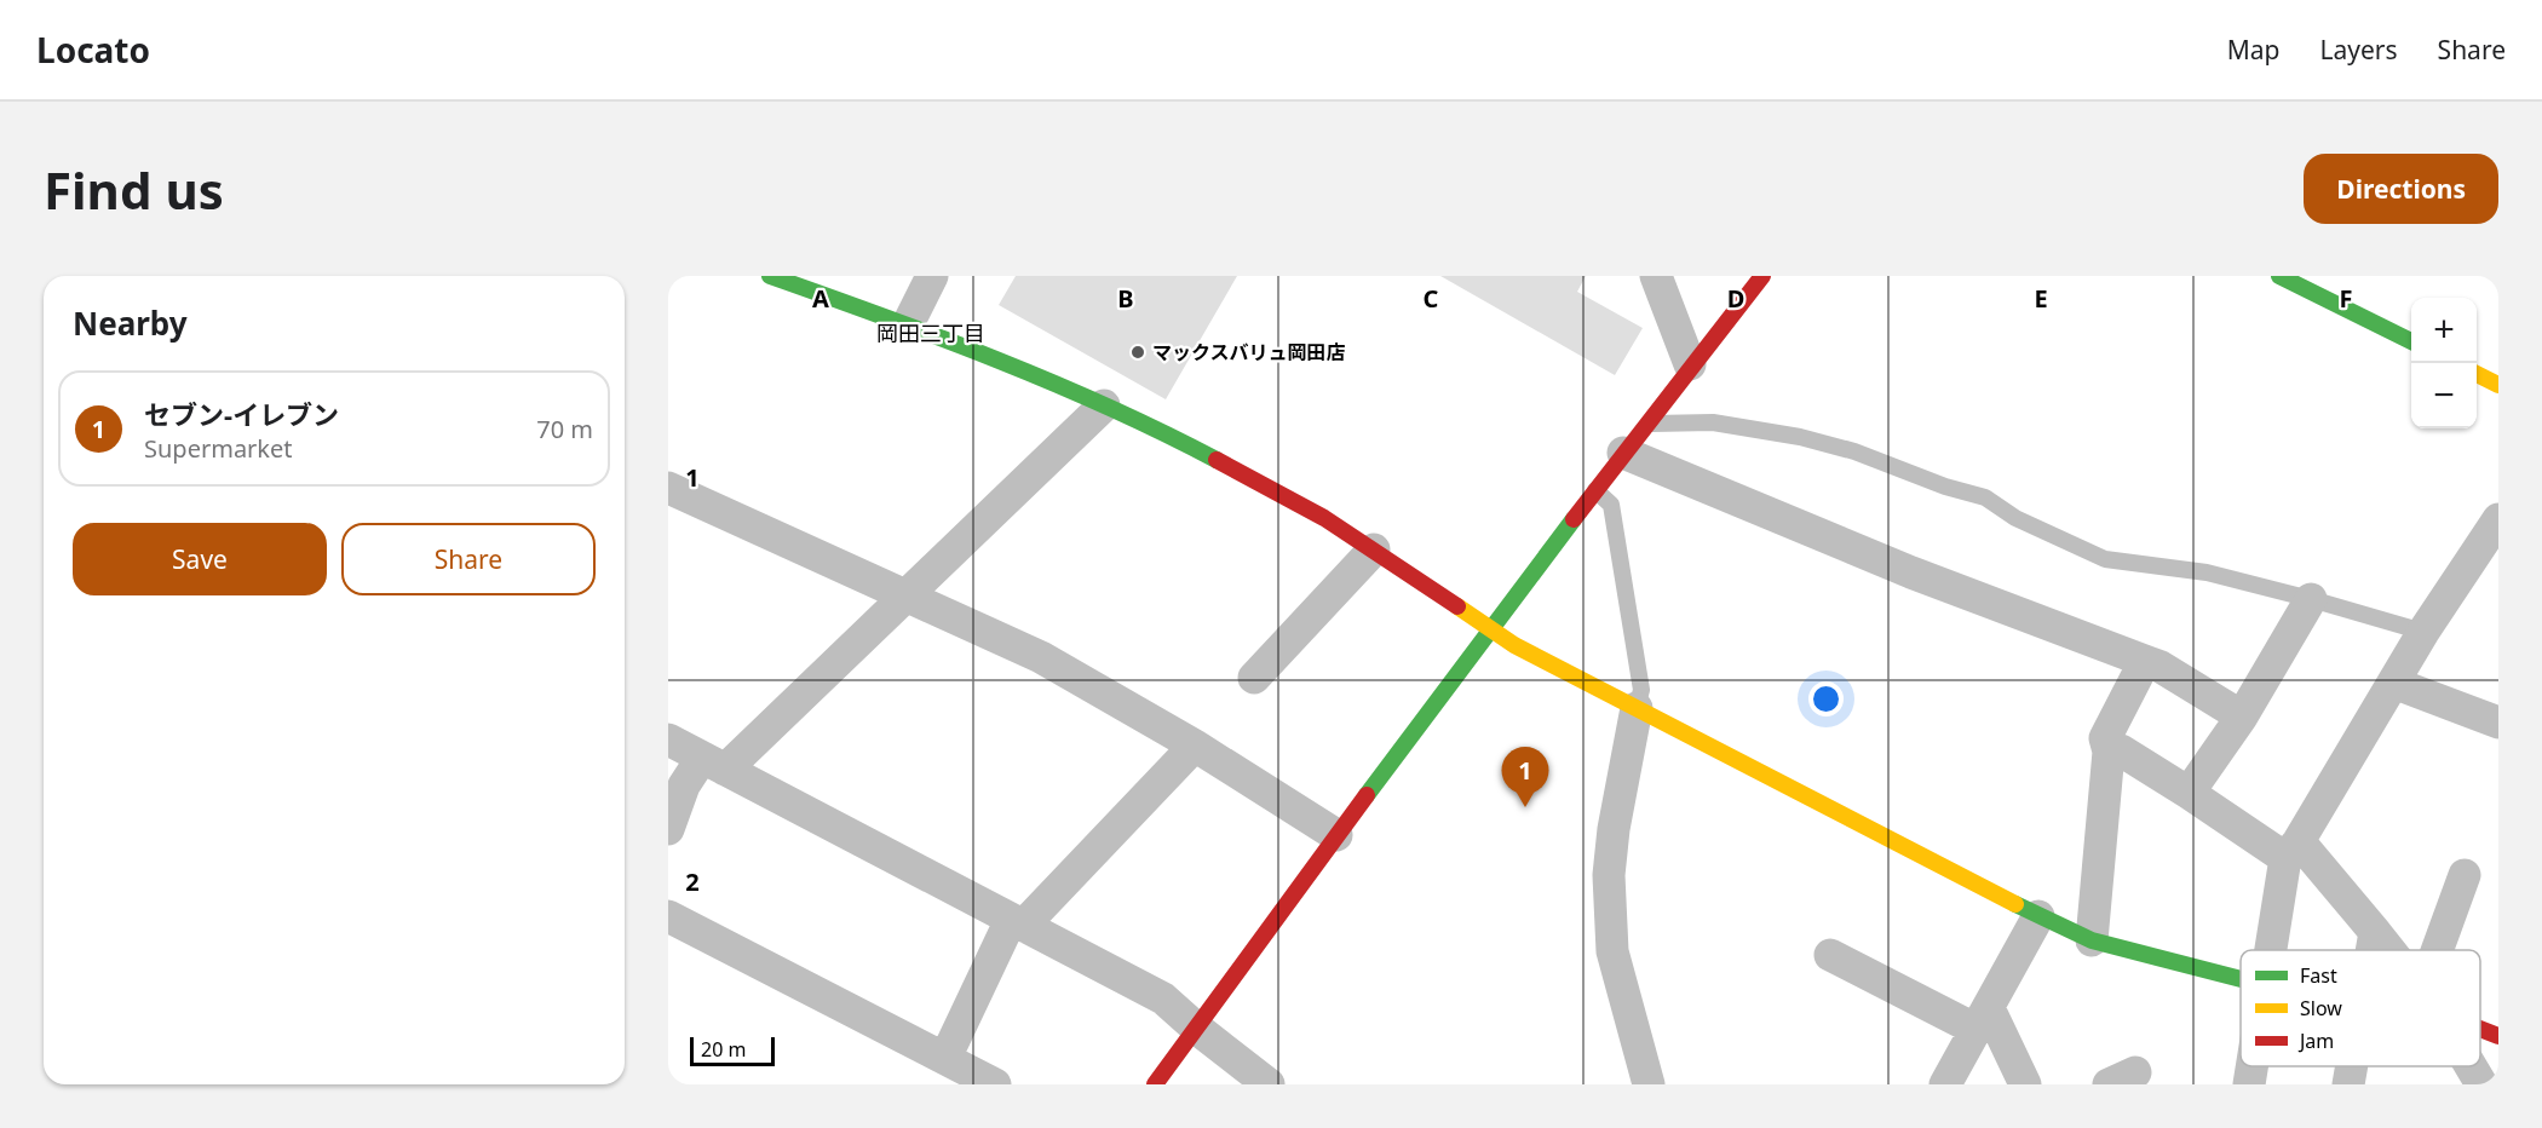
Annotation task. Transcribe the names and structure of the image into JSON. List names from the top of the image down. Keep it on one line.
{"districts":["岡田三丁目"],"places":["マックスバリュ岡田店"],"legend":["Fast","Slow","Jam"],"scale_bar":"20 m","page":{"header":"Locato","nav":["Map","Layers","Share"],"buttons":["Directions",["Save","Share"]],"title":"Find us","heading":"Nearby","map_buttons":["+","−"],"list":[{"mark":"1","name":"セブン-イレブン","note":"Supermarket","value":"70 m"}],"pins":"1","scale":"20 m"},"grid":{"columns":["A","B","C","D","E","F"],"rows":["1","2"]}}
